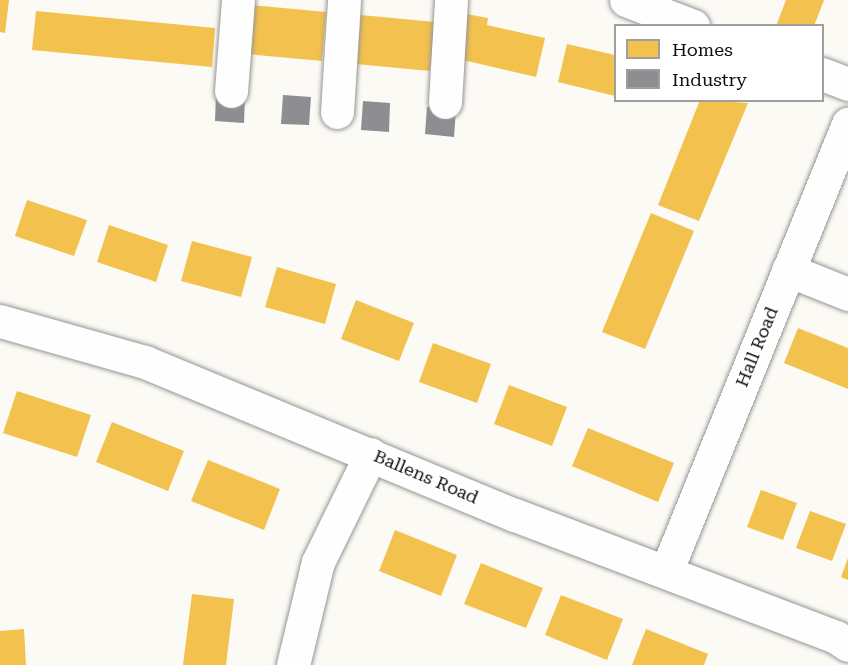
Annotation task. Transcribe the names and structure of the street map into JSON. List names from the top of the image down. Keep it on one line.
{"streets":{"street":["Hall Road","Ballens Road"]},"crossings":[["Hall Road","Ballens Road"]],"legend":["Homes","Industry"]}
